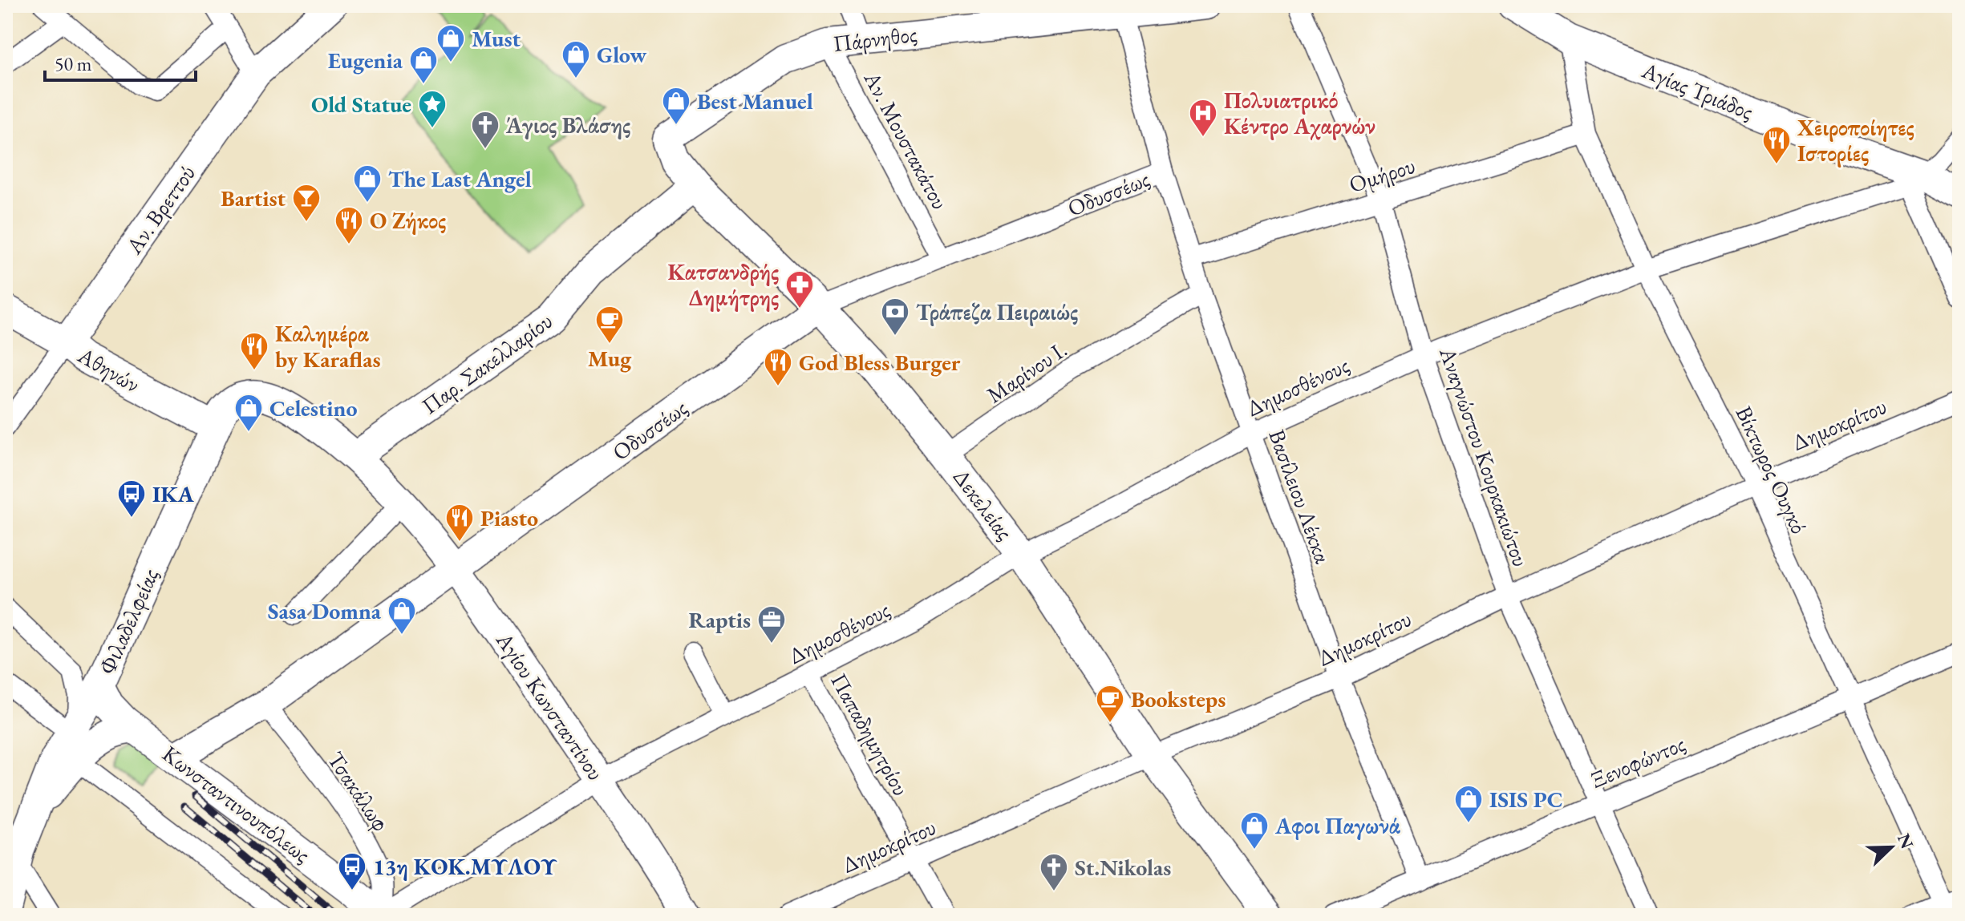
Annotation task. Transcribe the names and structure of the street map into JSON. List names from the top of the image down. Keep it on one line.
{"streets":{"street":["Πάρνηθος","Αγίας Τριάδος","Αν. Μουστακάτου","Ομήρου","Οδυσσέως","Αν. Βρεττού","Παρ. Σακελλαρίου","Αθηνών","Μαρίνου Ι.","Δημοσθένους","Δημοκρίτου","Αναγνώστου Κουρκακιώτου","Βίκτωρος Ουγκό","Βασίλειου Λέκκα","Δεκελείας","Φιλαδελφείας","Αγίου Κωνσταντίνου","Παπαδημητρίου","Ξενοφώντος","Τσακάλωφ","Κωνσταντινουπόλεως"]},"crossings":[["Πάρνηθος","Αν. Μουστακάτου"],["Πάρνηθος","Βασίλειου Λέκκα"],["Πάρνηθος","Δεκελείας"],["Αγίας Τριάδος","Δημοσθένους"],["Αγίας Τριάδος","Βίκτωρος Ουγκό"],["Αν. Μουστακάτου","Οδυσσέως"],["Ομήρου","Αναγνώστου Κουρκακιώτου"],["Ομήρου","Βίκτωρος Ουγκό"],["Ομήρου","Βασίλειου Λέκκα"],["Οδυσσέως","Βασίλειου Λέκκα"],["Οδυσσέως","Δεκελείας"],["Οδυσσέως","Αγίου Κωνσταντίνου"],["Οδυσσέως","Τσακάλωφ"],["Οδυσσέως","Κωνσταντινουπόλεως"],["Αν. Βρεττού","Αθηνών"],["Παρ. Σακελλαρίου","Δεκελείας"],["Παρ. Σακελλαρίου","Αγίου Κωνσταντίνου"],["Αθηνών","Φιλαδελφείας"],["Αθηνών","Αγίου Κωνσταντίνου"],["Μαρίνου Ι.","Βασίλειου Λέκκα"],["Μαρίνου Ι.","Δεκελείας"],["Δημοσθένους","Αναγνώστου Κουρκακιώτου"],["Δημοσθένους","Βίκτωρος Ουγκό"],["Δημοσθένους","Βασίλειου Λέκκα"],["Δημοσθένους","Δεκελείας"],["Δημοσθένους","Αγίου Κωνσταντίνου"],["Δημοσθένους","Παπαδημητρίου"],["Δημοσθένους","Τσακάλωφ"],["Δημοσθένους","Κωνσταντινουπόλεως"],["Δημοκρίτου","Αναγνώστου Κουρκακιώτου"],["Δημοκρίτου","Βίκτωρος Ουγκό"],["Δημοκρίτου","Βασίλειου Λέκκα"],["Δημοκρίτου","Δεκελείας"],["Δημοκρίτου","Παπαδημητρίου"],["Αναγνώστου Κουρκακιώτου","Ξενοφώντος"],["Βίκτωρος Ουγκό","Ξενοφώντος"],["Βασίλειου Λέκκα","Ξενοφώντος"],["Φιλαδελφείας","Αγίου Κωνσταντίνου"],["Φιλαδελφείας","Κωνσταντινουπόλεως"],["Τσακάλωφ","Κωνσταντινουπόλεως"]],"places":{"shop":["Must","Glow","Eugenia","Best Manuel","The Last Angel","Celestino","Sasa Domna","ISIS PC","Αφοι Παγωνά"],"place":["Old Statue"],"hospital":["Πολυιατρικό Κέντρο Αχαρνών"],"church":["Άγιος Βλάσης","St.Nikolas"],"restaurant":["Χειροποίητες Ιστορίες","Ο Ζήκος","Καλημέρα by Karaflas","God Bless Burger","Piasto"],"bar":["Bartist"],"pharmacy":["Κατσανδρής Δημήτρης"],"bank":["Τράπεζα Πειραιώς"],"cafe":["Mug","Booksteps"],"bus stop":["IKA","13η ΚΟΚ.ΜΥΛΟΥ"],"office":["Raptis"]},"scale_bar":"50 m","north":"top right"}
